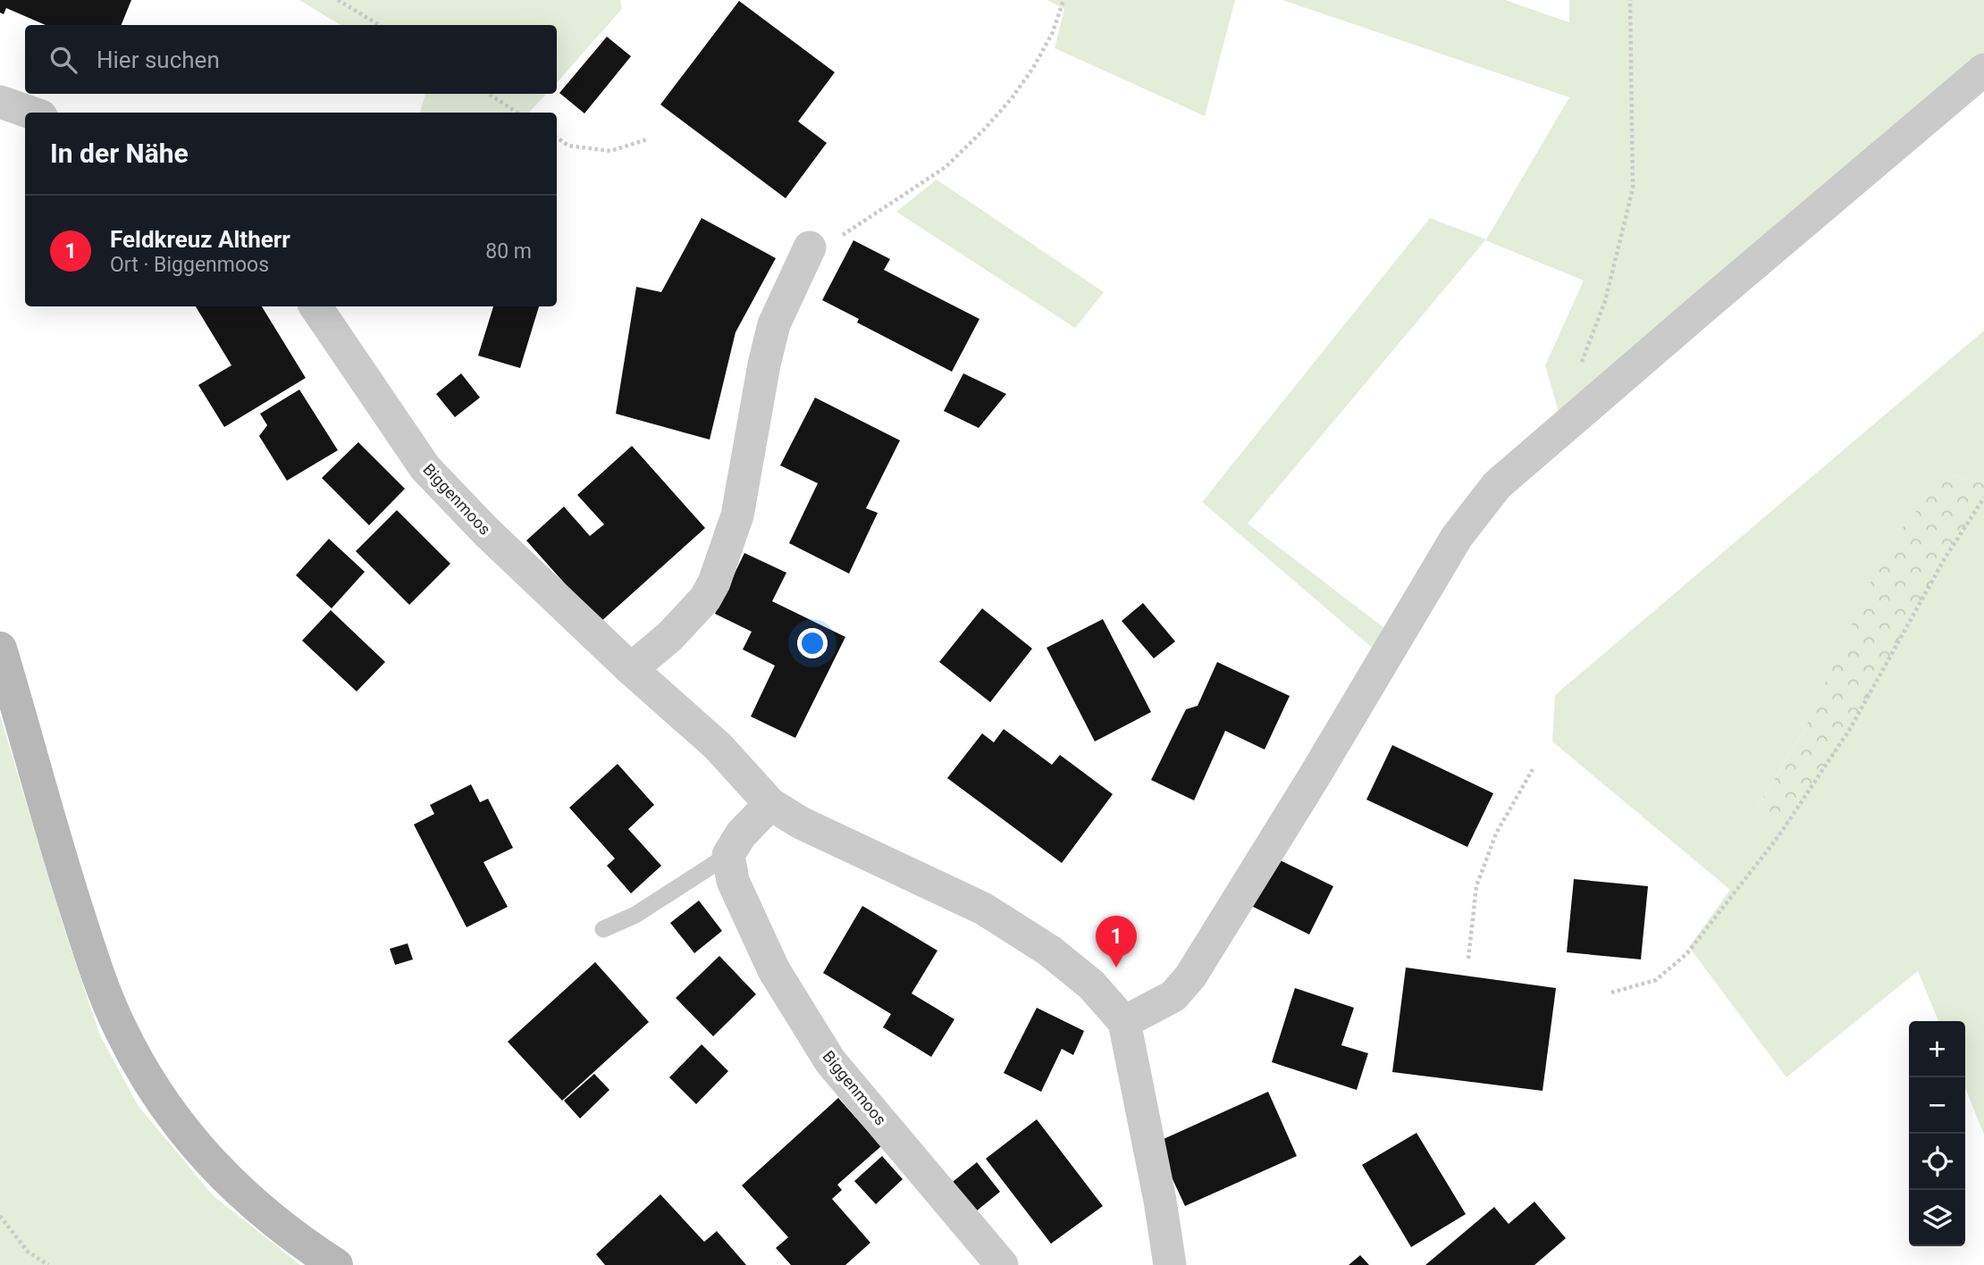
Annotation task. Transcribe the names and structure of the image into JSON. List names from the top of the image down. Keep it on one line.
{"streets":{"street":["Biggenmoos"]},"page":{"search":"Hier suchen","heading":"In der Nähe","list":[{"mark":"1","name":"Feldkreuz Altherr","note":"Ort · Biggenmoos","value":"80 m"}],"pins":"1","map_buttons":["+","−"]}}
